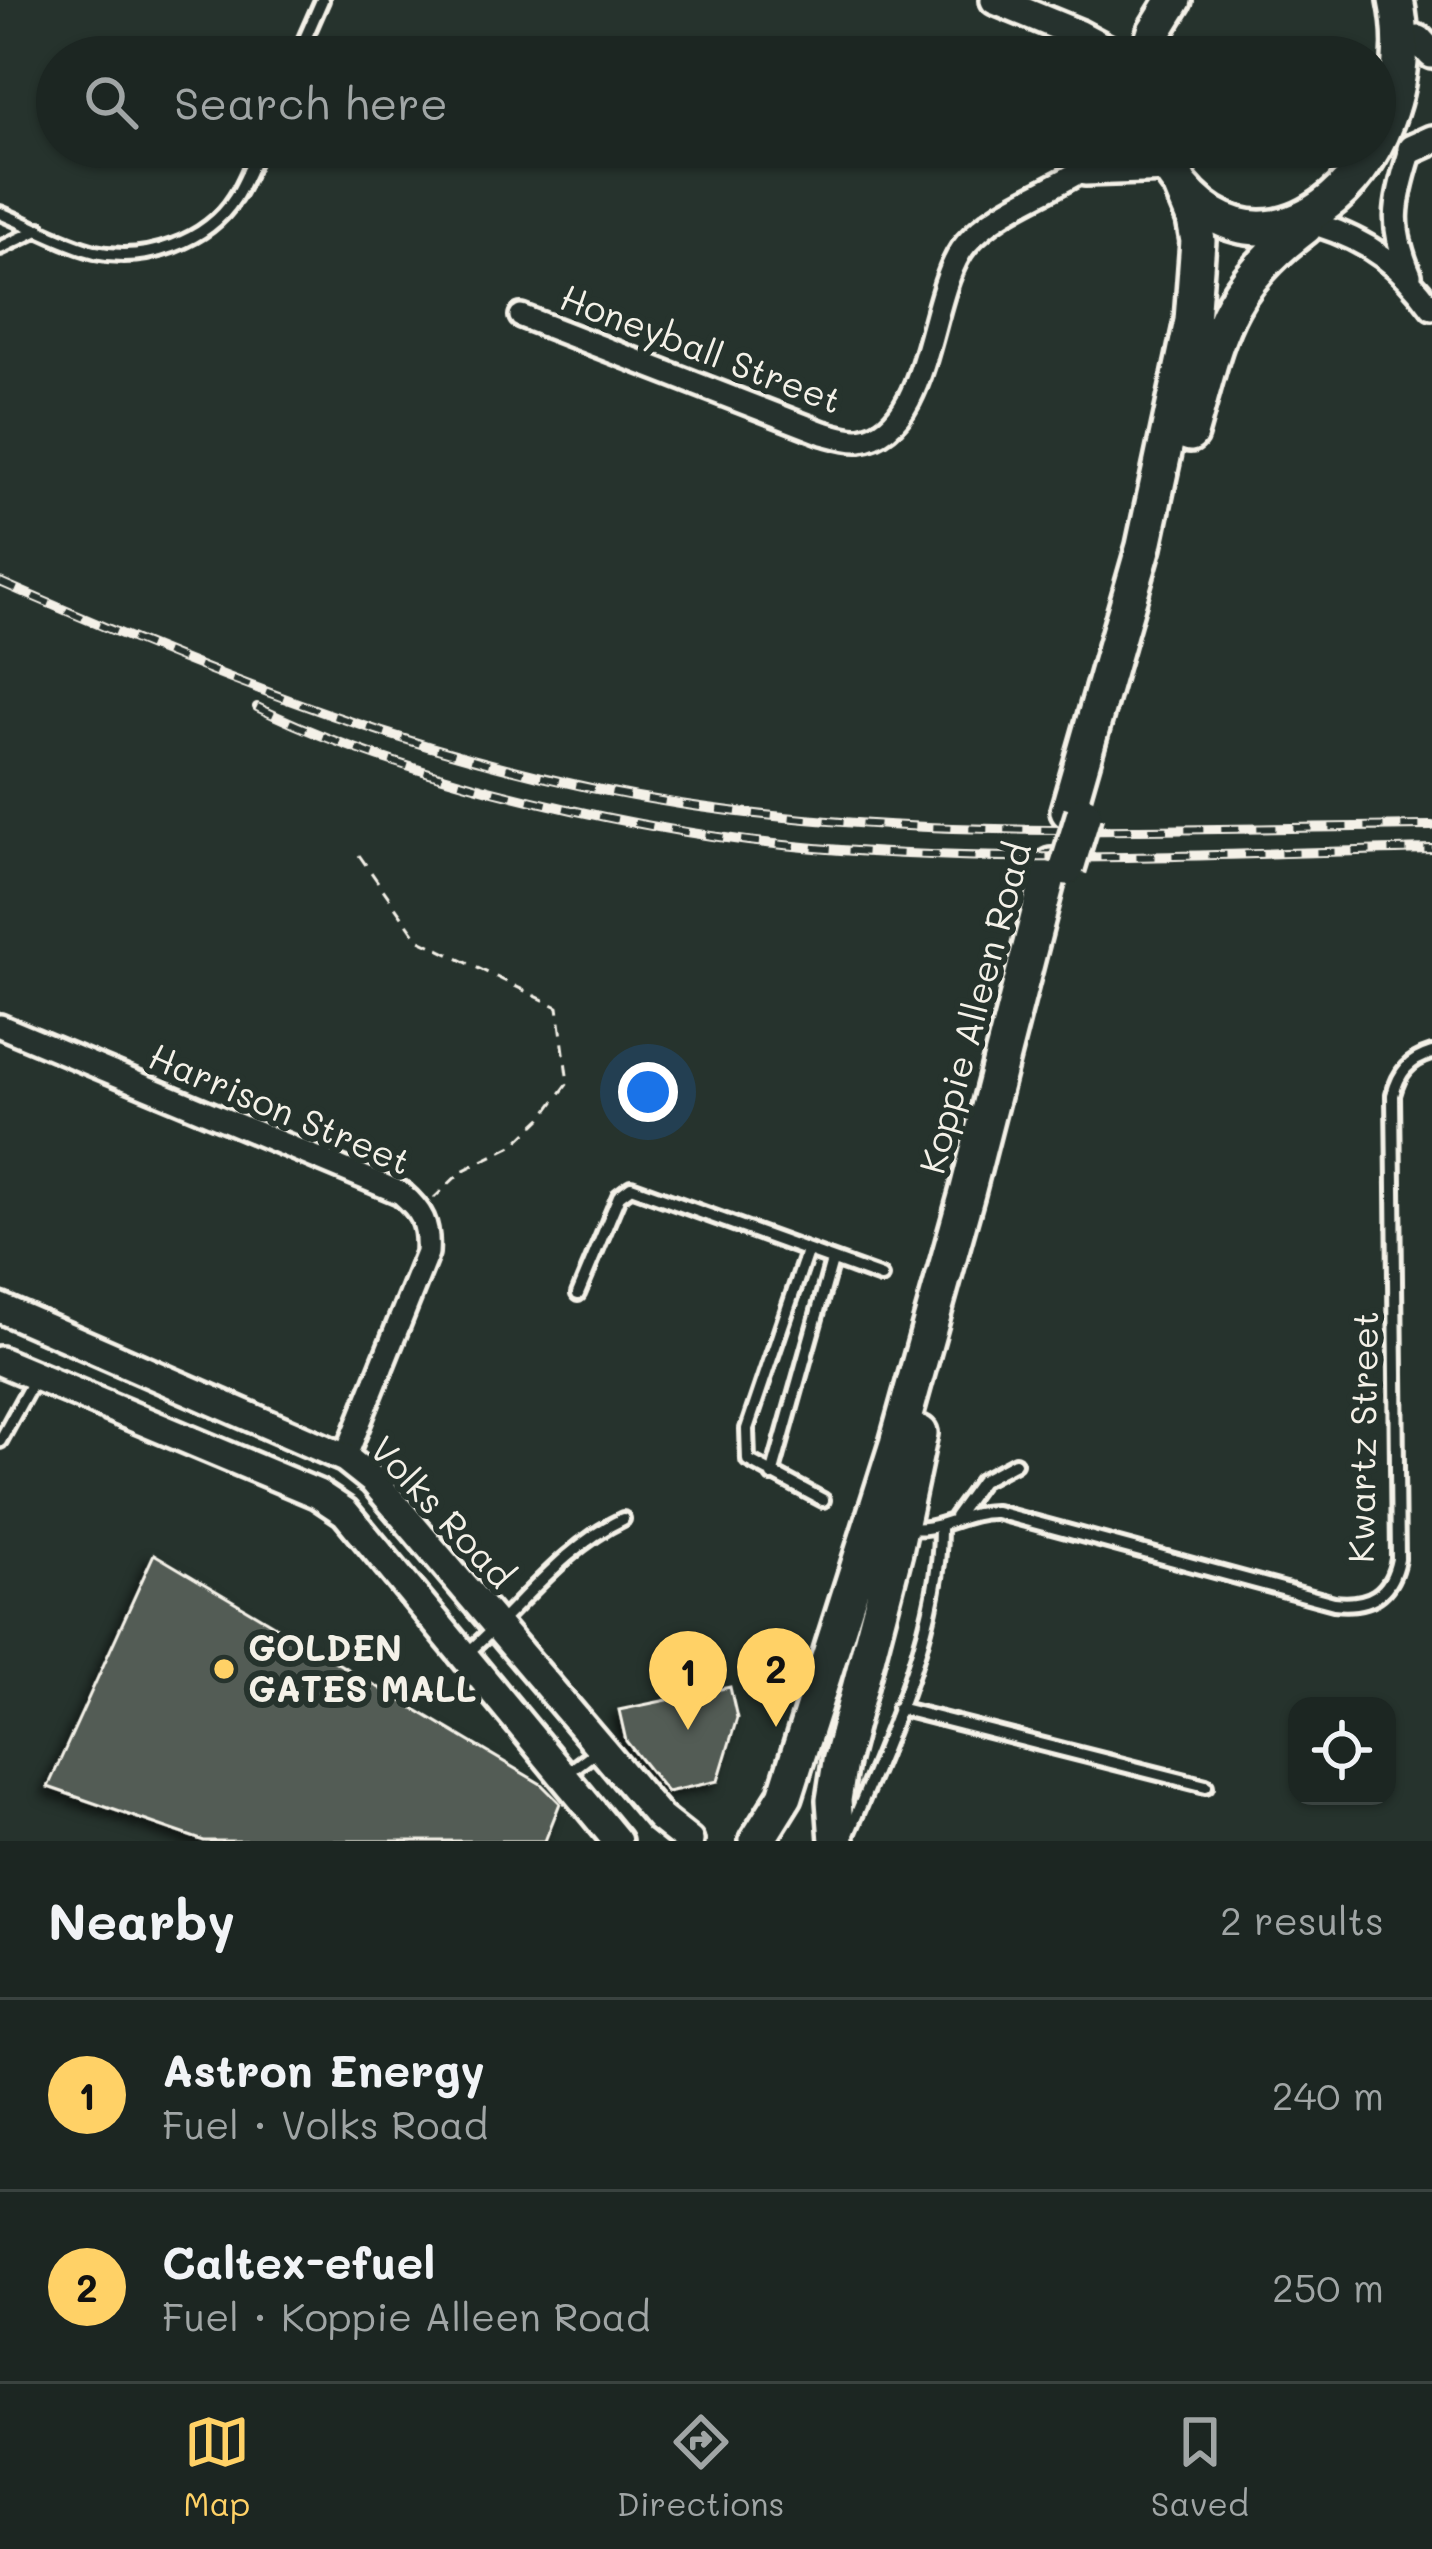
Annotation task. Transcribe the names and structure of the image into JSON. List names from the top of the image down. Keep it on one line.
{"streets":{"main road":["Koppie Alleen Road"],"street":["Honeyball Street","Harrison Street","Volks Road"],"lane":["Kwartz Street"]},"crossings":[["Harrison Street","Volks Road"]],"places":["GOLDEN GATES MALL"],"page":{"search":"Search here","pins":["2","1"],"heading":["Nearby","2 results"],"list":[{"mark":"1","name":"Astron Energy","note":"Fuel · Volks Road","value":"240 m"},{"mark":"2","name":"Caltex-efuel","note":"Fuel · Koppie Alleen Road","value":"250 m"}],"nav":["Map","Directions","Saved"]}}
